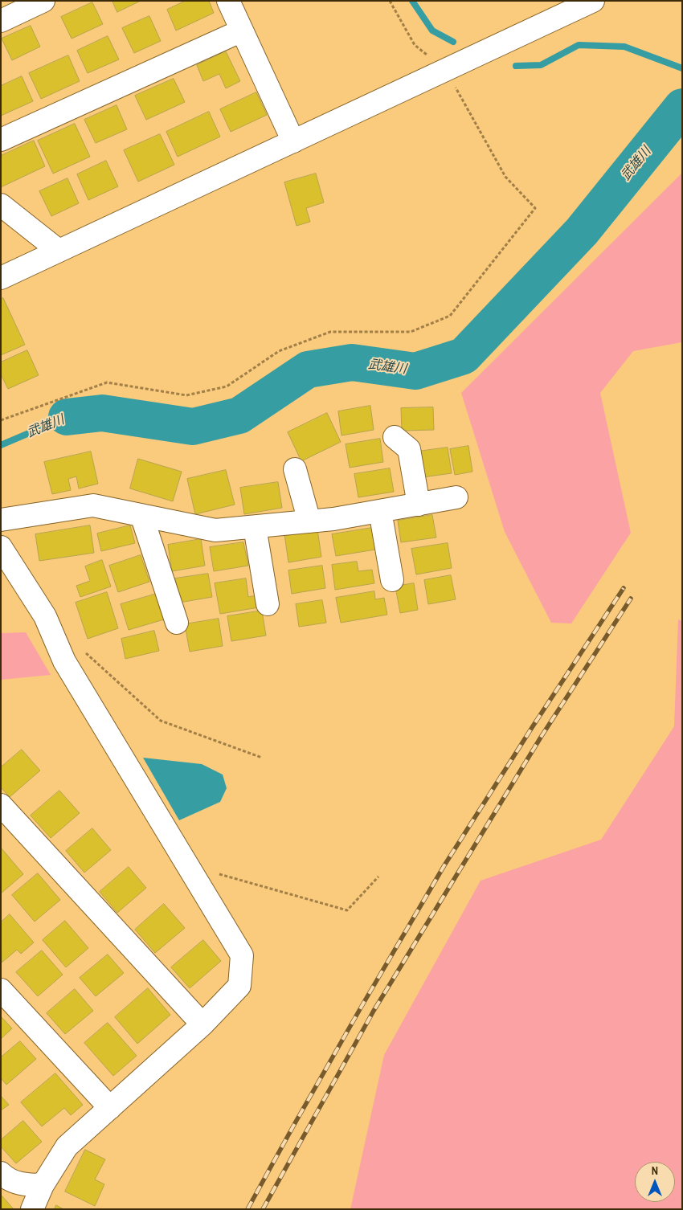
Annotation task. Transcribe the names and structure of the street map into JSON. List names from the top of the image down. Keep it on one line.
{"water":["武雄川"],"north":"top"}
